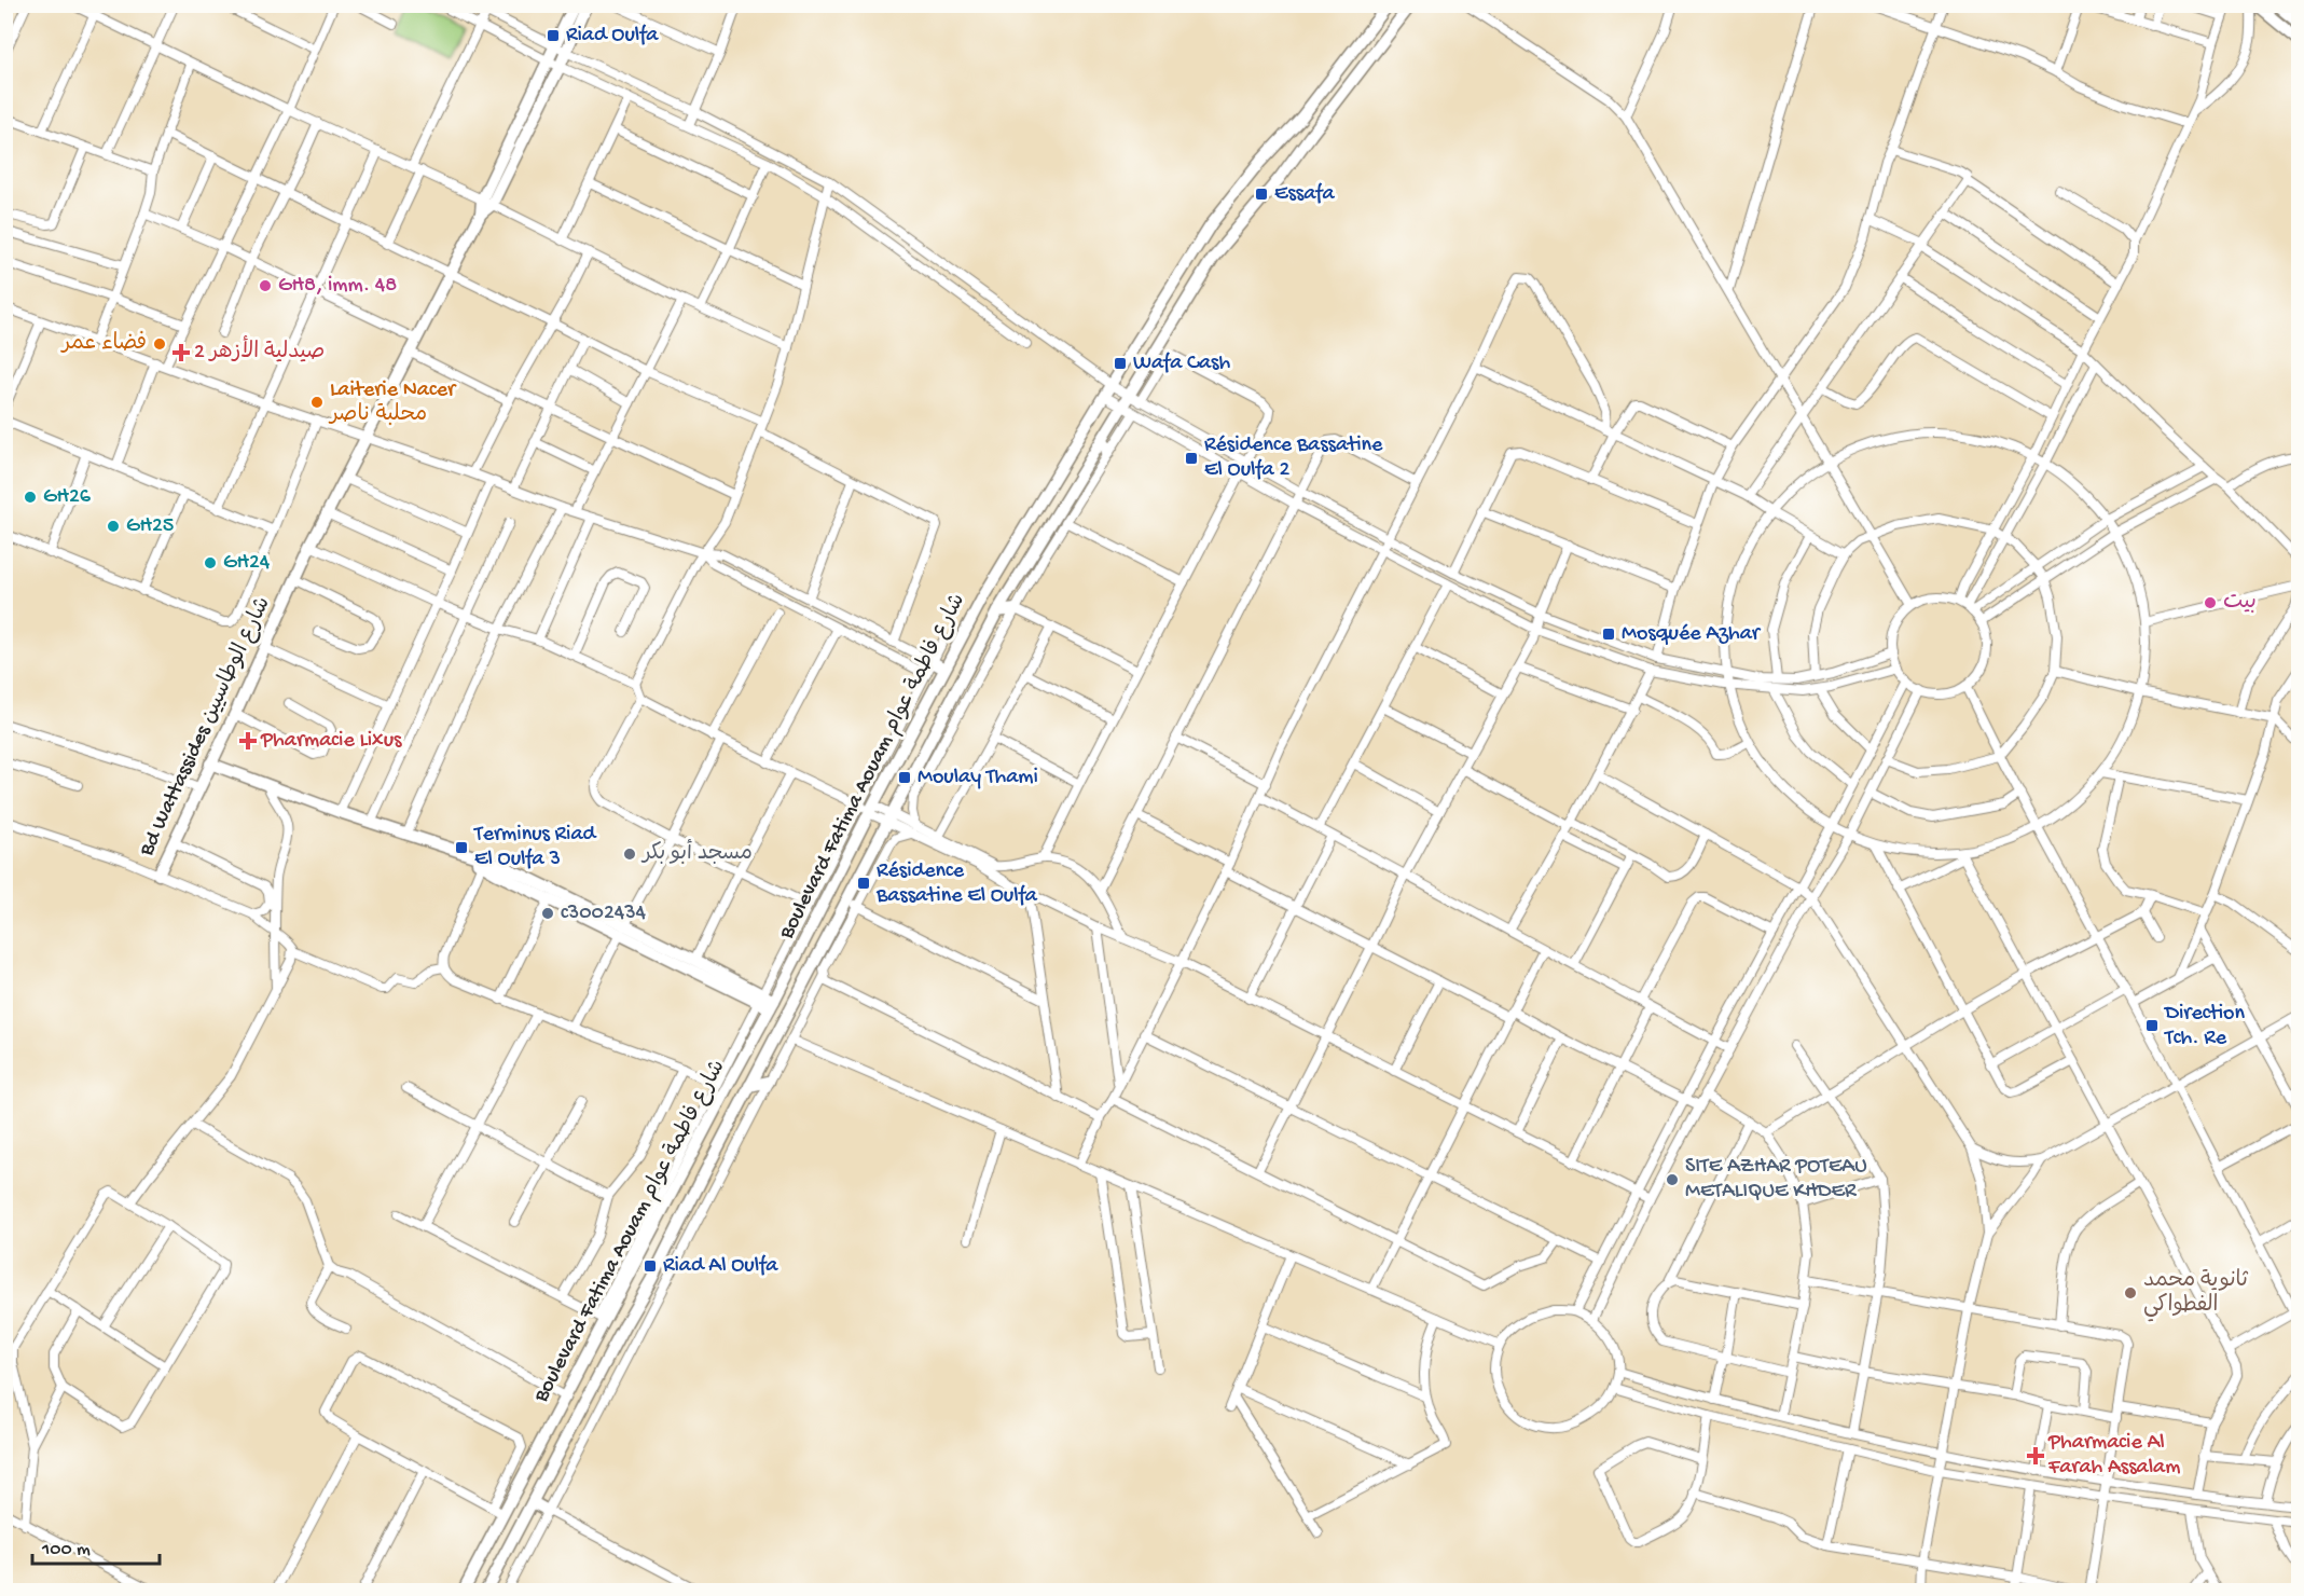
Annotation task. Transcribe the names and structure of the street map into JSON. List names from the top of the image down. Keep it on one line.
{"streets":{"main road":["Bd Wattassides شارع الوطاسيين","Boulevard Fatima Aouam شارع فاطمة عوام"]},"places":{"transit":["Riad Oulfa","Essafa","Wafa Cash","Résidence Bassatine El Oulfa 2","Mosquée Azhar","Moulay Thami","Terminus Riad El Oulfa 3","Résidence Bassatine El Oulfa","Direction Tch. Re","Riad Al Oulfa"],"other":["GH8, imm. 48","فضاء عمر","Laiterie Nacer محلبة ناصر","GH26","GH25","GH24","بيت","مسجد أبو بكر","c3002434","SITE AZHAR POTEAU METALIQUE KHDER","ثانوية محمد الفطواكي"],"health":["صيدلية الأزهر 2","Pharmacie Lixus","Pharmacie Al Farah Assalam"]},"scale_bar":"100 m"}
